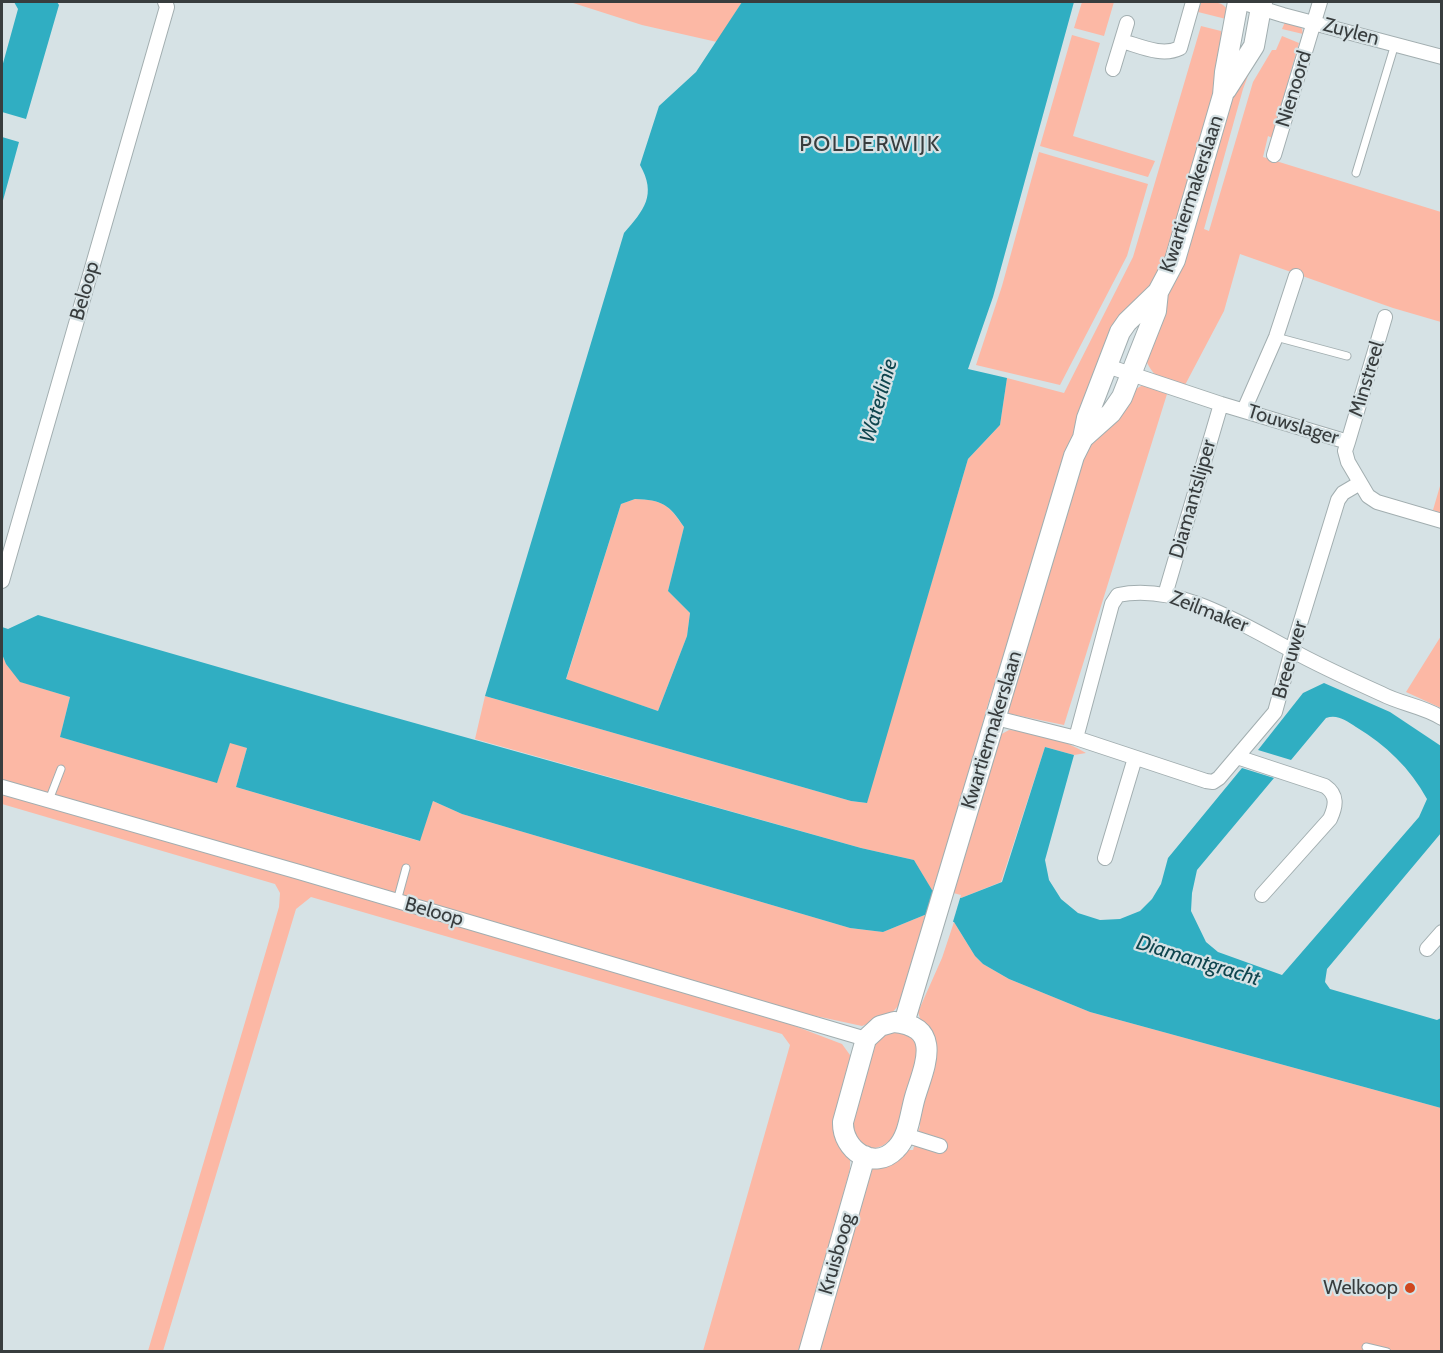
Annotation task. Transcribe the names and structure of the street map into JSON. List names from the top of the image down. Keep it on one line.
{"streets":{"main road":["Kwartiermakerslaan","Kruisboog"],"street":["Zuylen","Nienoord","Beloop","Minstreel","Touwslager","Diamantslijper","Zeilmaker","Breeuwer"]},"crossings":[["Zuylen","Nienoord"],["Zuylen","Kwartiermakerslaan"],["Kwartiermakerslaan","Touwslager"],["Kwartiermakerslaan","Breeuwer"],["Minstreel","Touwslager"],["Touwslager","Diamantslijper"],["Touwslager","Breeuwer"],["Diamantslijper","Zeilmaker"],["Diamantslijper","Breeuwer"],["Zeilmaker","Breeuwer"]],"districts":["POLDERWIJK"],"water":["Waterlinie","Diamantgracht"],"places":["Welkoop"]}
